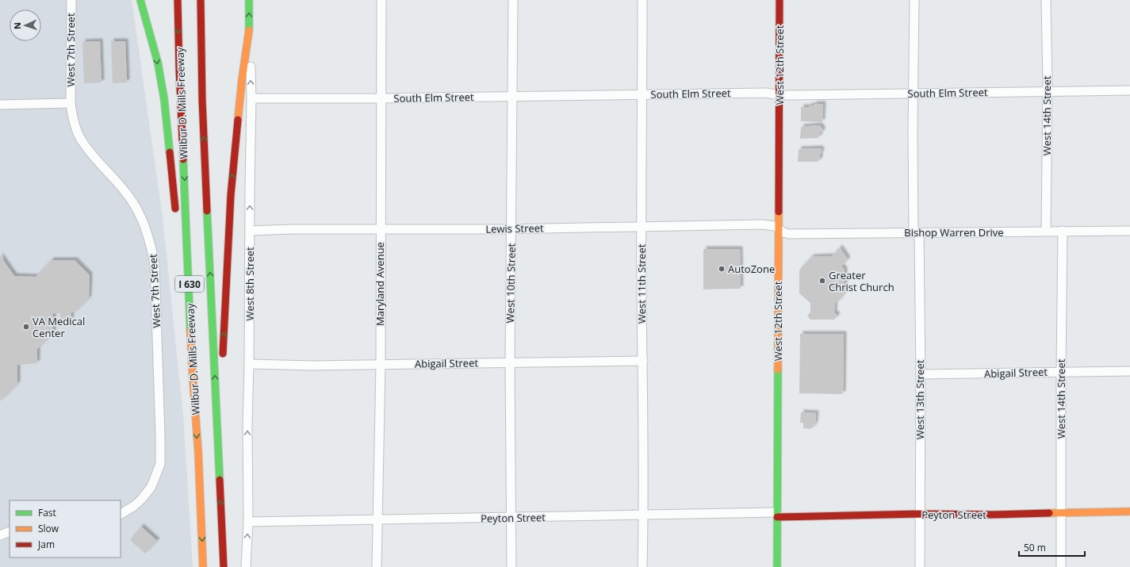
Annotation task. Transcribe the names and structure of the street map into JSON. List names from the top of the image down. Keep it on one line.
{"streets":{"main road":["West 12th Street","Wilbur D. Mills Freeway","I 630","West 8th Street","Peyton Street"],"street":["West 7th Street","South Elm Street","West 14th Street","Lewis Street","Bishop Warren Drive","West 10th Street","Maryland Avenue","West 11th Street","Abigail Street","West 13th Street"]},"crossings":[["West 12th Street","South Elm Street"],["West 12th Street","Lewis Street"],["West 12th Street","Bishop Warren Drive"],["West 12th Street","Peyton Street"],["South Elm Street","West 14th Street"],["South Elm Street","West 10th Street"],["South Elm Street","West 8th Street"],["South Elm Street","Maryland Avenue"],["South Elm Street","West 11th Street"],["South Elm Street","West 13th Street"],["West 14th Street","Bishop Warren Drive"],["West 14th Street","Abigail Street"],["West 14th Street","Peyton Street"],["Lewis Street","Bishop Warren Drive"],["Lewis Street","West 10th Street"],["Lewis Street","West 8th Street"],["Lewis Street","Maryland Avenue"],["Lewis Street","West 11th Street"],["Bishop Warren Drive","West 13th Street"],["West 10th Street","Abigail Street"],["West 10th Street","Peyton Street"],["West 8th Street","Abigail Street"],["West 8th Street","Peyton Street"],["Maryland Avenue","Abigail Street"],["Maryland Avenue","Peyton Street"],["West 11th Street","Abigail Street"],["West 11th Street","Peyton Street"],["Abigail Street","West 13th Street"],["West 13th Street","Peyton Street"]],"places":["AutoZone","Greater Christ Church","VA Medical Center"],"legend":["Fast","Slow","Jam"],"scale_bar":"50 m","north":"left"}
